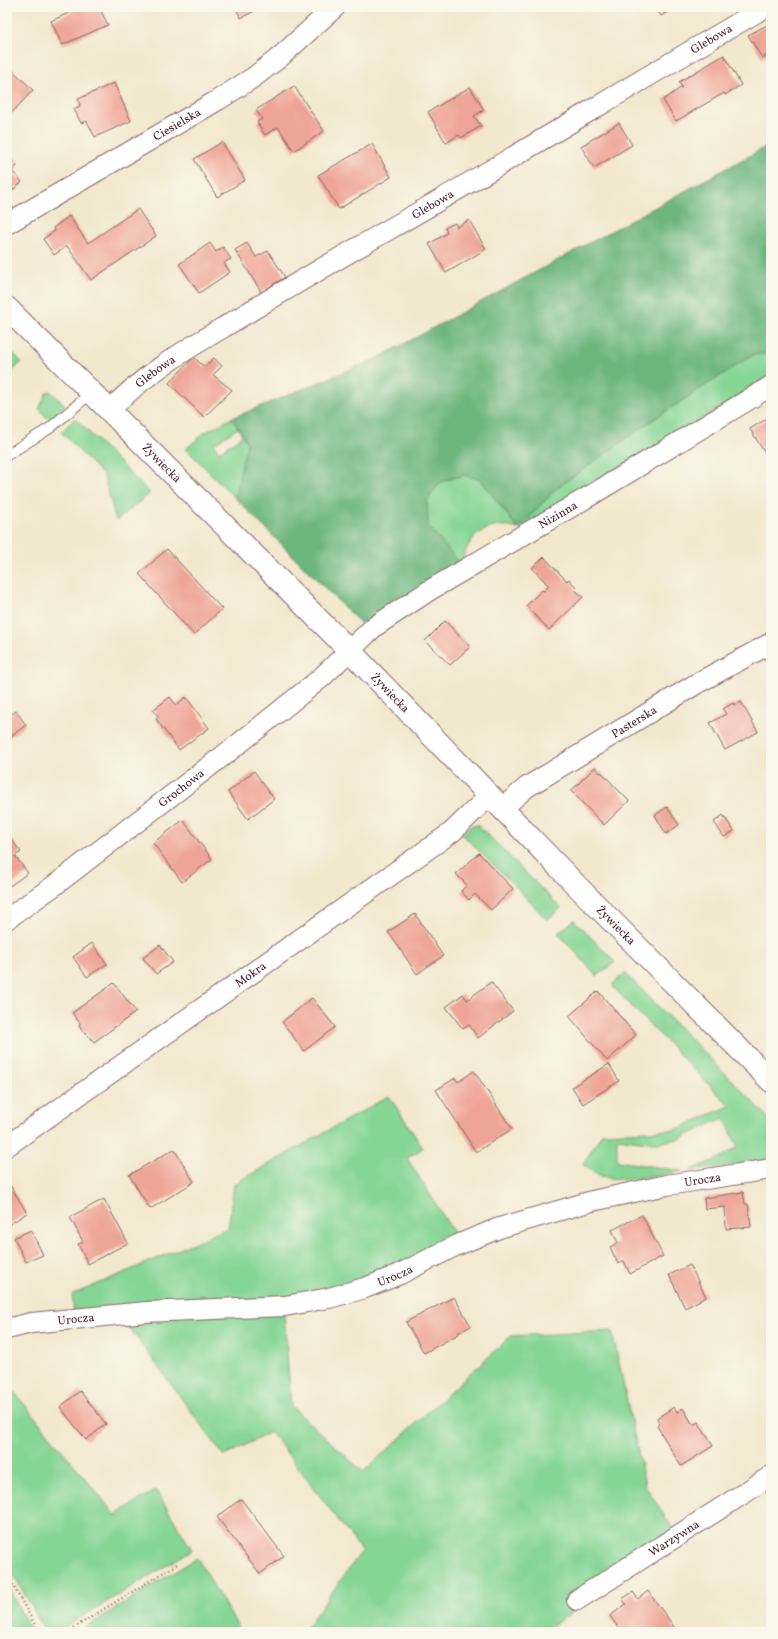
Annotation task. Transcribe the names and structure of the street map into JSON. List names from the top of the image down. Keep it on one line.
{"streets":{"main road":["Żywiecka"],"street":["Glebowa","Ciesielska","Nizinna","Pasterska","Grochowa","Mokra","Urocza","Warzywna"]},"crossings":[["Glebowa","Żywiecka"],["Żywiecka","Nizinna"],["Żywiecka","Pasterska"],["Żywiecka","Grochowa"],["Żywiecka","Mokra"],["Nizinna","Grochowa"],["Pasterska","Mokra"]]}
